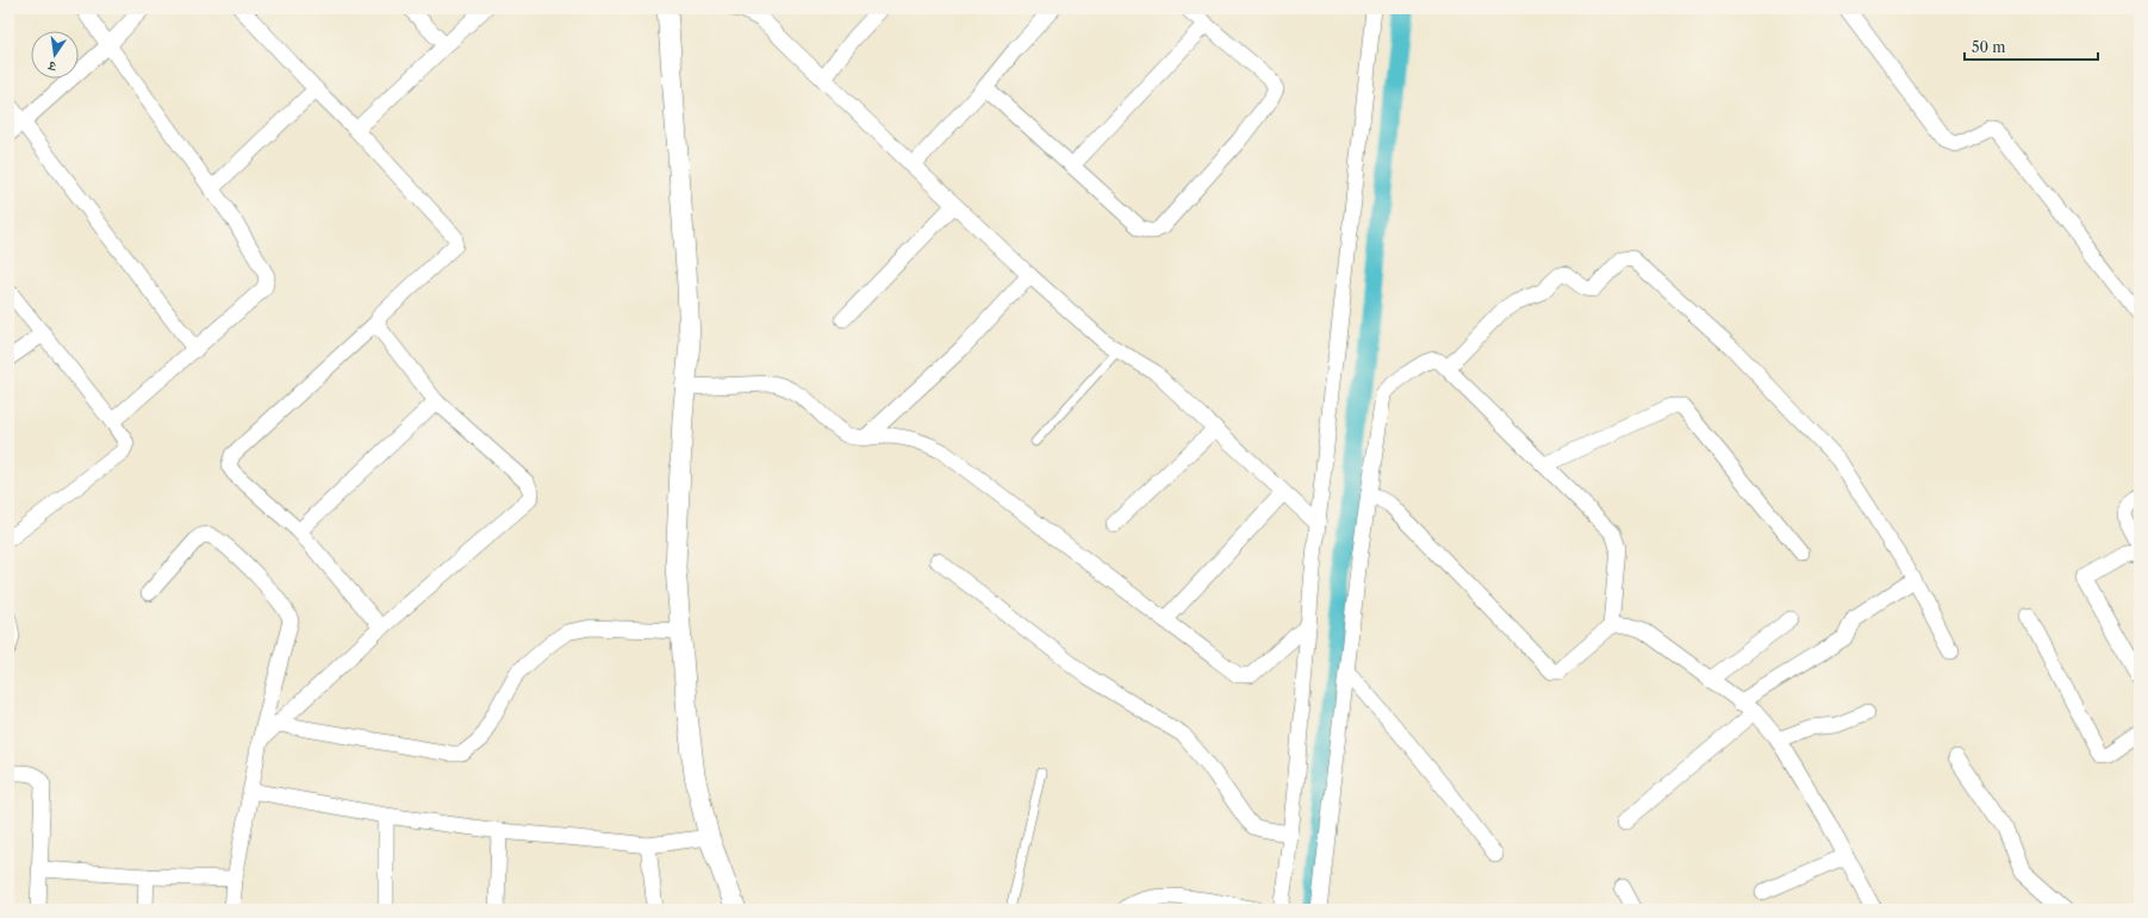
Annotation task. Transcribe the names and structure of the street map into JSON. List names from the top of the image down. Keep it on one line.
{"scale_bar":"50 m","north":"bottom"}
